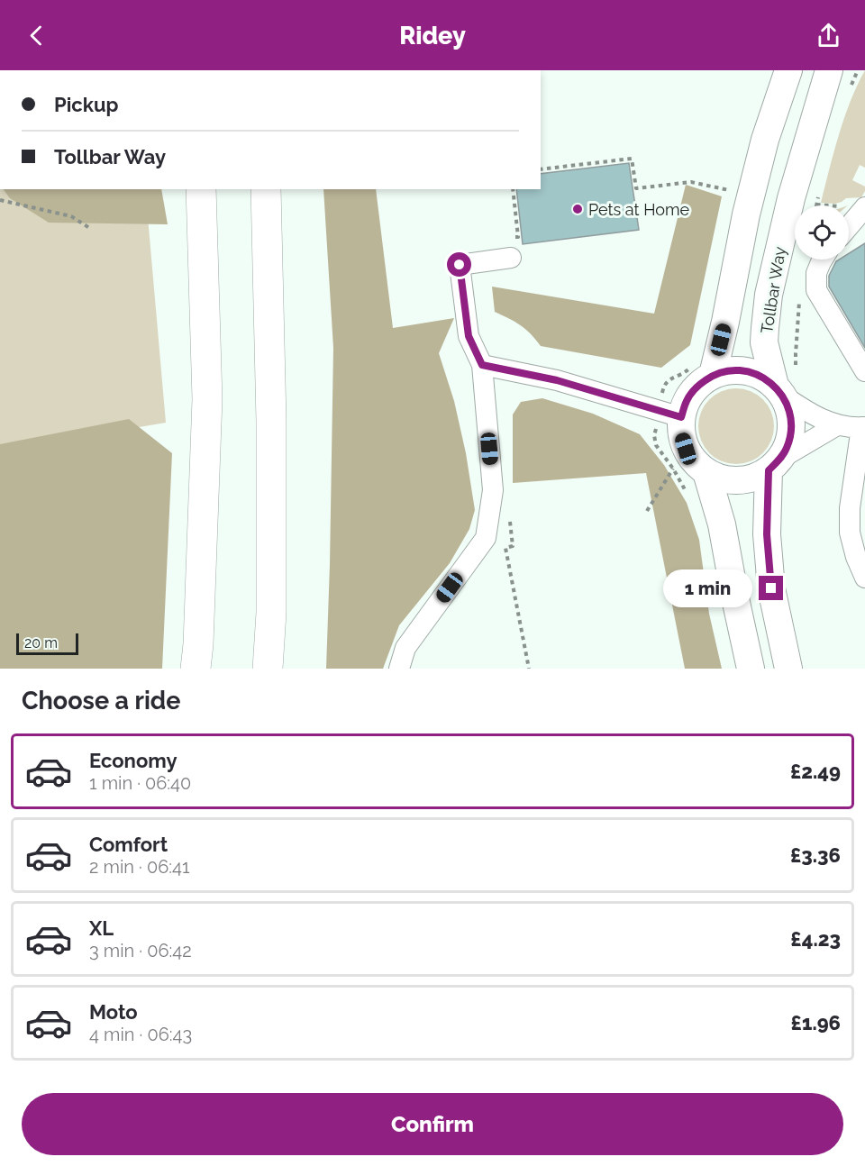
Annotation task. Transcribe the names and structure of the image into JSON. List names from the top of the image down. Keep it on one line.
{"streets":{"main road":["Tollbar Way"]},"places":["Pets at Home"],"scale_bar":"20 m","page":{"header":"Ridey","banner":["Pickup","Tollbar Way"],"bubble":"1 min","scale":"20 m","heading":"Choose a ride","list":[{"name":"Economy","note":"1 min · 06:40","value":"£2.49"},{"name":"Comfort","note":"2 min · 06:41","value":"£3.36"},{"name":"XL","note":"3 min · 06:42","value":"£4.23"},{"name":"Moto","note":"4 min · 06:43","value":"£1.96"}],"buttons":"Confirm"}}
